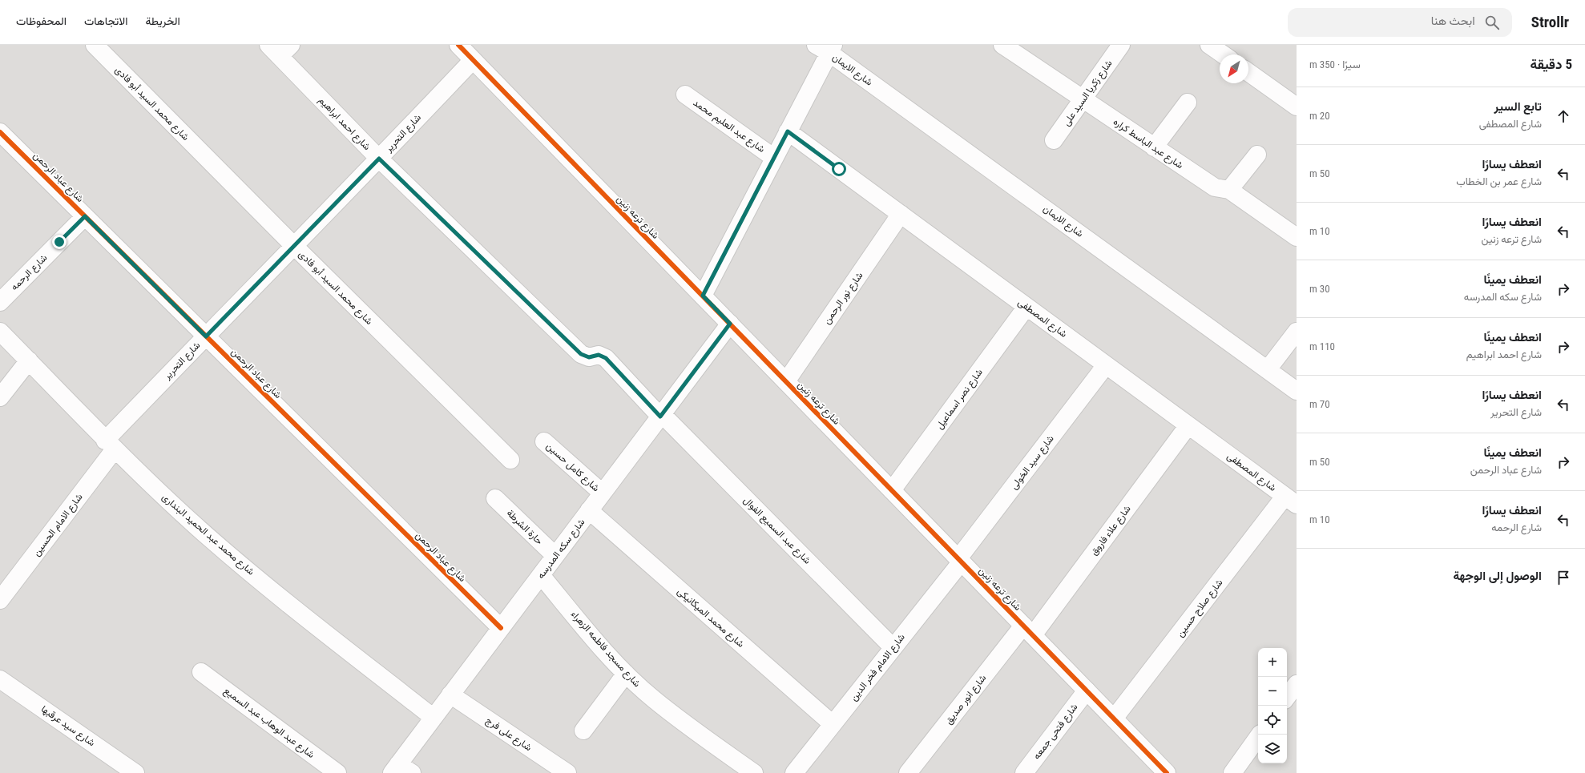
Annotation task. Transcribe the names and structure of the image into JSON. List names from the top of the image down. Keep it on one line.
{"streets":{"street":["شارع الايمان","شارع زكريا السيد على","شارع محمد السيد أبو فادى","شارع احمد ابراهيم","شارع عبد العليم محمد","شارع التحرير","شارع عبد الباسط كراره","شارع عباد الرحمن","شارع ترعه زنين","شارع الرحمه","شارع نور الرحمن","شارع المصطفى","شارع نصر اسماعيل","شارع سيد الخولى","شارع كامل حسين","شارع الامام الحسين","حارة الشرطة","شارع عبد السميع الفوال","شارع علاء فاروق","شارع محمد عبد الحميد البندارى","شارع سكه المدرسه","شارع صلاح حسين","شارع محمد الميكانيكى","شارع مسجد فاطمه الزهراء","شارع الامام فخر الدين","شارع انور صديق","شارع عبد الوهاب عبد السميع","شارع سيد عرقبها","شارع فتحى جمعه","شارع على فرج"]},"crossings":[["شارع زكريا السيد على","شارع عبد الباسط كراره"],["شارع محمد السيد أبو فادى","شارع التحرير"],["شارع احمد ابراهيم","شارع التحرير"],["شارع احمد ابراهيم","شارع عبد السميع الفوال"],["شارع احمد ابراهيم","شارع سكه المدرسه"],["شارع التحرير","شارع عباد الرحمن"],["شارع التحرير","شارع ترعه زنين"],["شارع التحرير","شارع الامام الحسين"],["شارع التحرير","شارع محمد عبد الحميد البندارى"],["شارع عباد الرحمن","شارع الرحمه"],["شارع عباد الرحمن","شارع سكه المدرسه"],["شارع ترعه زنين","شارع نور الرحمن"],["شارع ترعه زنين","شارع نصر اسماعيل"],["شارع ترعه زنين","شارع سيد الخولى"],["شارع ترعه زنين","شارع علاء فاروق"],["شارع ترعه زنين","شارع سكه المدرسه"],["شارع ترعه زنين","شارع صلاح حسين"],["شارع ترعه زنين","شارع الامام فخر الدين"],["شارع ترعه زنين","شارع انور صديق"],["شارع ترعه زنين","شارع فتحى جمعه"],["شارع نور الرحمن","شارع المصطفى"],["شارع المصطفى","شارع نصر اسماعيل"],["شارع المصطفى","شارع سيد الخولى"],["شارع المصطفى","شارع علاء فاروق"],["شارع المصطفى","شارع صلاح حسين"],["شارع سيد الخولى","شارع الامام فخر الدين"],["شارع كامل حسين","شارع سكه المدرسه"],["شارع الامام الحسين","شارع محمد عبد الحميد البندارى"],["حارة الشرطة","شارع سكه المدرسه"],["شارع عبد السميع الفوال","شارع سكه المدرسه"],["شارع عبد السميع الفوال","شارع الامام فخر الدين"],["شارع علاء فاروق","شارع انور صديق"],["شارع محمد عبد الحميد البندارى","شارع سكه المدرسه"],["شارع سكه المدرسه","شارع محمد الميكانيكى"],["شارع سكه المدرسه","شارع مسجد فاطمه الزهراء"],["شارع سكه المدرسه","شارع على فرج"],["شارع محمد الميكانيكى","شارع الامام فخر الدين"]],"north":"bottom left","page":{"header":"Strollr","search":"ابحث هنا","nav":["الخريطة","الاتجاهات","المحفوظات"],"heading":["5 دقيقة","سيرًا · 350 m"],"list":[["تابع السير","شارع المصطفى","20 m"],["انعطف يسارًا","شارع عمر بن الخطاب","50 m"],["انعطف يسارًا","شارع ترعه زنين","10 m"],["انعطف يمينًا","شارع سكه المدرسه","30 m"],["انعطف يمينًا","شارع احمد ابراهيم","110 m"],["انعطف يسارًا","شارع التحرير","70 m"],["انعطف يمينًا","شارع عباد الرحمن","50 m"],["انعطف يسارًا","شارع الرحمه","10 m"],"الوصول إلى الوجهة"],"map_buttons":["+","−"]}}
